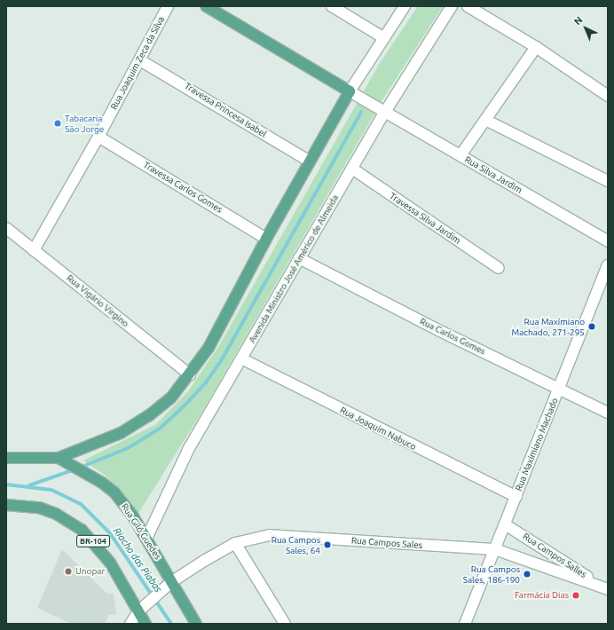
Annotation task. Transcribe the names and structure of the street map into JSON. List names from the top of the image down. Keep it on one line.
{"streets":{"main road":["Rua Giló Guedes","BR-104"],"street":["Rua Joaquim Zeca da Silva","Travessa Princesa Isabel","Rua Silva Jardim","Travessa Carlos Gomes","Travessa Silva Jardim","Avenida Ministro José Américo de Almeida","Rua Vigário Virgino","Rua Carlos Gomes","Rua Joaquim Nabuco","Rua Maximiano Machado","Rua Campos Sales","Rua Campos Salles"]},"crossings":[["Rua Joaquim Zeca da Silva","Travessa Princesa Isabel"],["Rua Joaquim Zeca da Silva","Travessa Carlos Gomes"],["Rua Joaquim Zeca da Silva","Rua Vigário Virgino"],["Rua Silva Jardim","Avenida Ministro José Américo de Almeida"],["Travessa Silva Jardim","Avenida Ministro José Américo de Almeida"],["Avenida Ministro José Américo de Almeida","Rua Carlos Gomes"],["Avenida Ministro José Américo de Almeida","Rua Joaquim Nabuco"],["Avenida Ministro José Américo de Almeida","Rua Giló Guedes"],["Rua Carlos Gomes","Rua Maximiano Machado"],["Rua Joaquim Nabuco","Rua Maximiano Machado"],["Rua Maximiano Machado","Rua Campos Sales"],["Rua Maximiano Machado","Rua Campos Salles"],["Rua Giló Guedes","Rua Campos Sales"],["BR-104","Rua Campos Sales"],["Rua Campos Sales","Rua Campos Salles"]],"water":["Riacho das Piabas"],"places":["Tabacaria São Jorge","Rua Maxímiano Machado, 271-295","Rua Campos Sales, 64","Unopar","Rua Campos Sales, 186-190","Farmácia Dias"],"north":"top left"}
